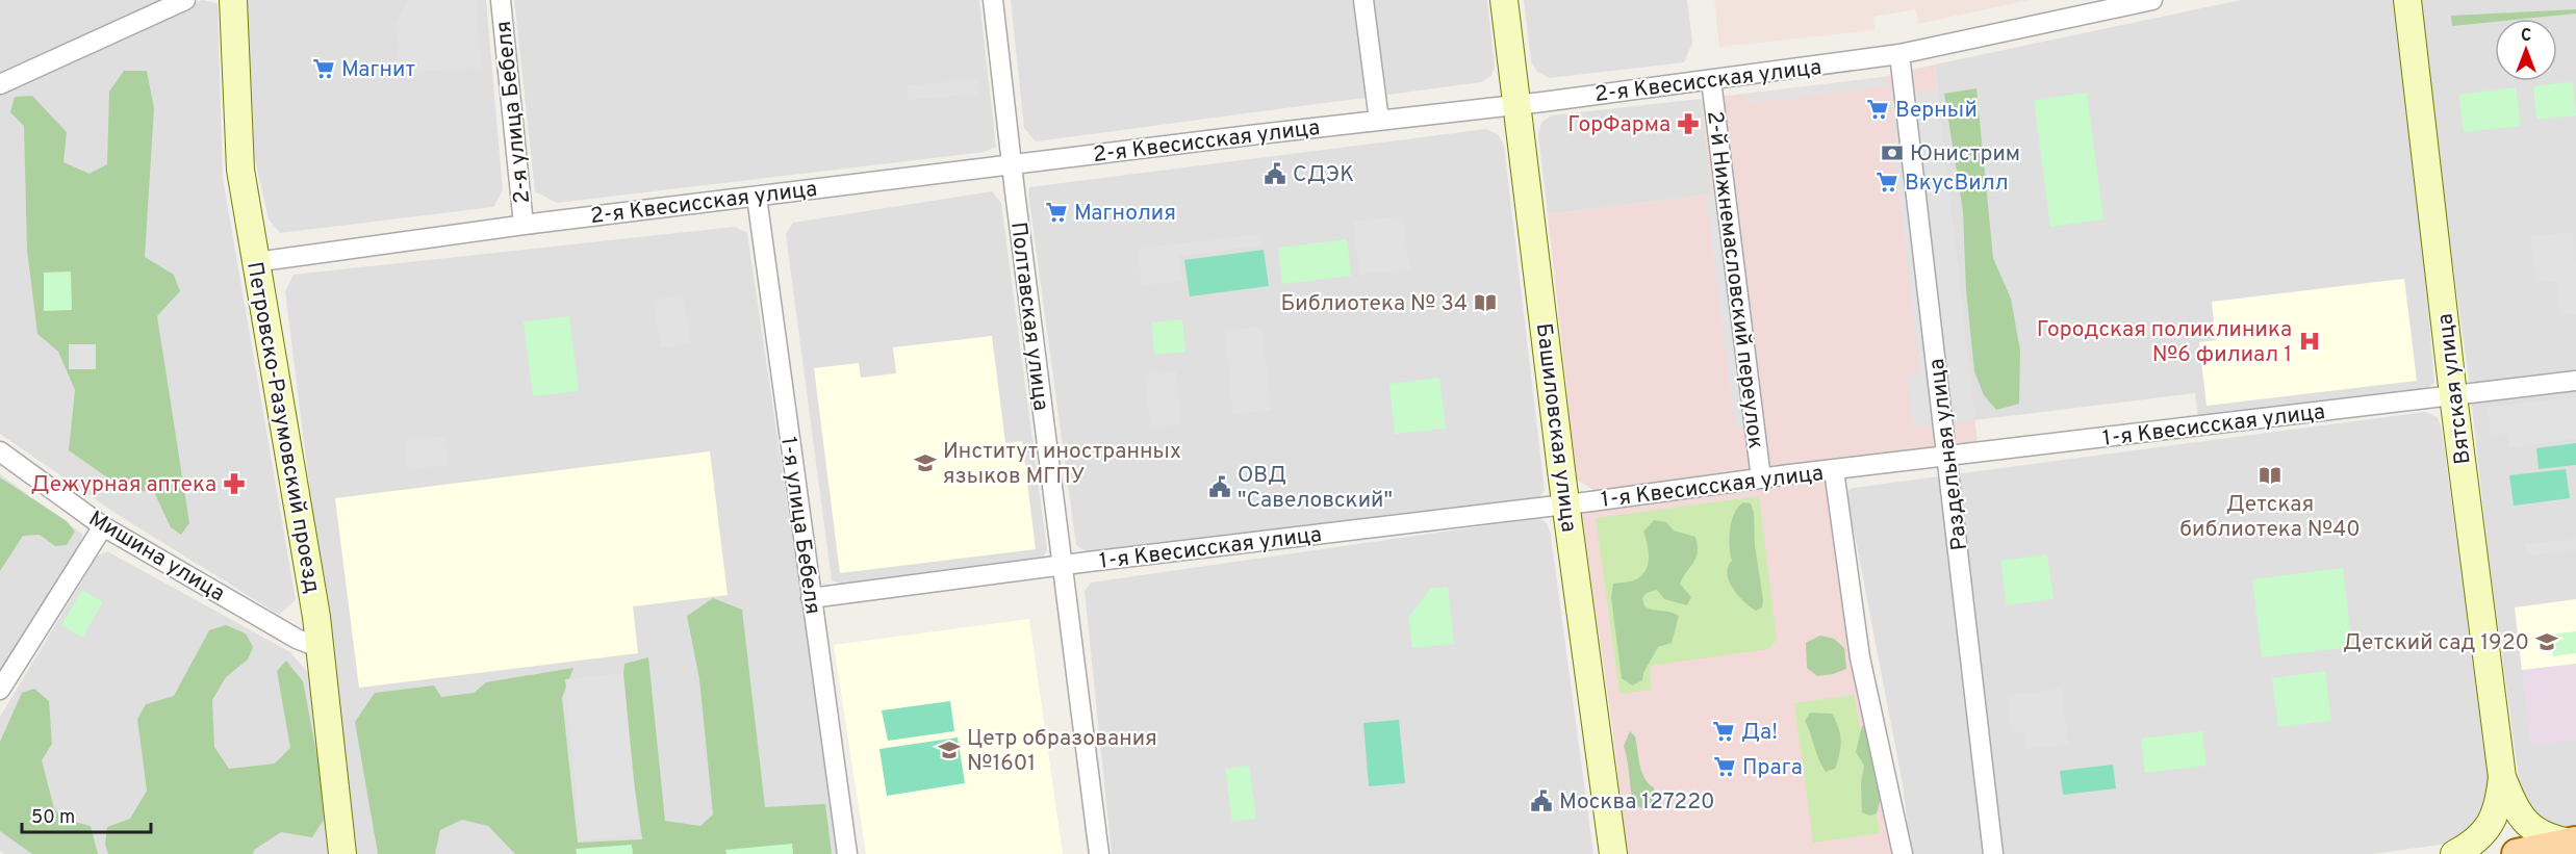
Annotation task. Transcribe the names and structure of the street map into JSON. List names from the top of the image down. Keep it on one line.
{"streets":{"street":["2-я Квесисская улица","2-я улица Бебеля","2-й Нижнемасловский переулок","Полтавская улица","Вятская улица","1-я Квесисская улица","Петровско-Разумовский проезд","Башиловская улица","Раздельная улица","1-я улица Бебеля","Мишина улица"]},"crossings":[["2-я Квесисская улица","2-я улица Бебеля"],["2-я Квесисская улица","2-й Нижнемасловский переулок"],["2-я Квесисская улица","Полтавская улица"],["2-я Квесисская улица","Петровско-Разумовский проезд"],["2-я Квесисская улица","Башиловская улица"],["2-я Квесисская улица","Раздельная улица"],["2-я Квесисская улица","1-я улица Бебеля"],["2-й Нижнемасловский переулок","1-я Квесисская улица"],["Полтавская улица","1-я Квесисская улица"],["Вятская улица","1-я Квесисская улица"],["1-я Квесисская улица","Башиловская улица"],["1-я Квесисская улица","Раздельная улица"],["1-я Квесисская улица","1-я улица Бебеля"],["Петровско-Разумовский проезд","Мишина улица"]],"places":{"supermarket":["Магнит","Верный","ВкусВилл","Магнолия","Да!","Прага"],"pharmacy":["ГорФарма","Дежурная аптека"],"bank":["Юнистрим"],"public building":["СДЭК","ОВД \"Савеловский\"","Москва 127220"],"library":["Библиотека № 34","Детская библиотека №40"],"hospital":["Городская поликлиника №6 филиал 1"],"school or university":["Институт иностранных языков МГПУ","Детский сад 1920","Цетр образования №1601"]},"scale_bar":"50 m","north":"top"}
